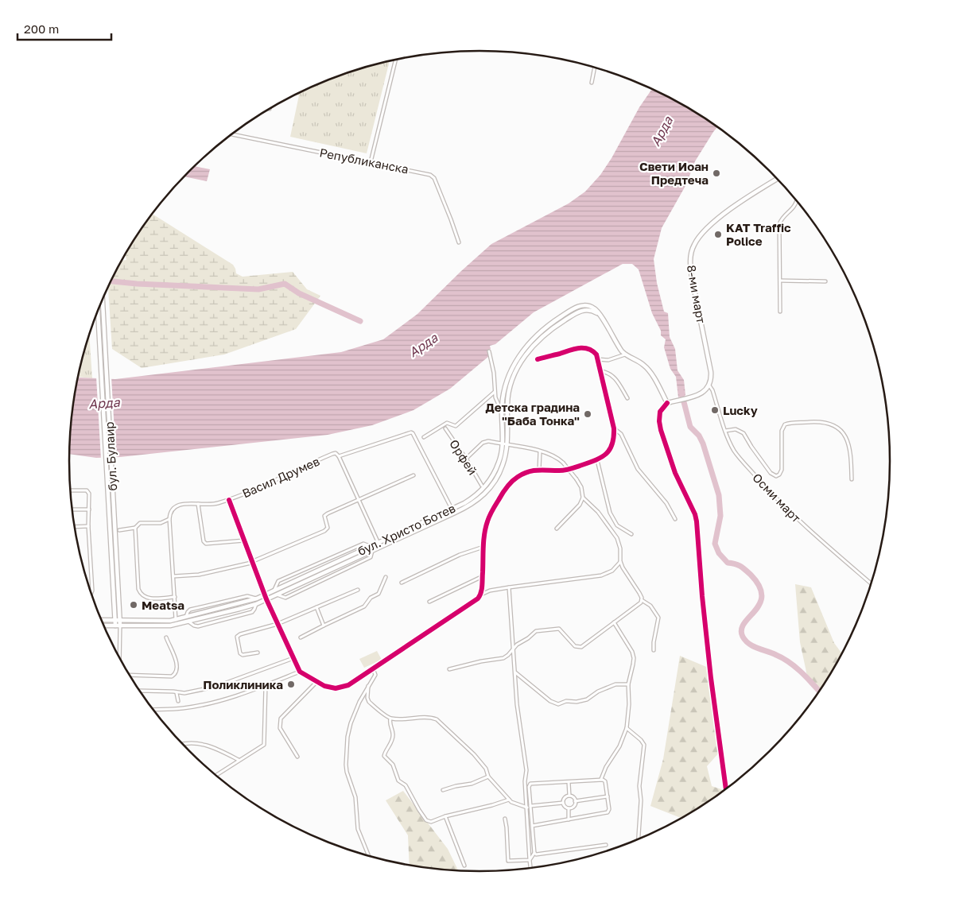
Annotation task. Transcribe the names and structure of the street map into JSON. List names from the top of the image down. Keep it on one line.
{"streets":{"main road":["8-ми март","бул. Булаир","бул. Христо Ботев"],"street":["Републиканска","Орфей","Васил Друмев","Осми март"]},"crossings":[["8-ми март","Осми март"],["бул. Булаир","бул. Христо Ботев"],["Васил Друмев","бул. Христо Ботев"]],"water":["Арда"],"places":["Свети Иоан Предтеча","KAT Traffic Police","Lucky","Детска градина \"Баба Тонка\"","Meatsa","Поликлиника"],"scale_bar":"200 m"}
